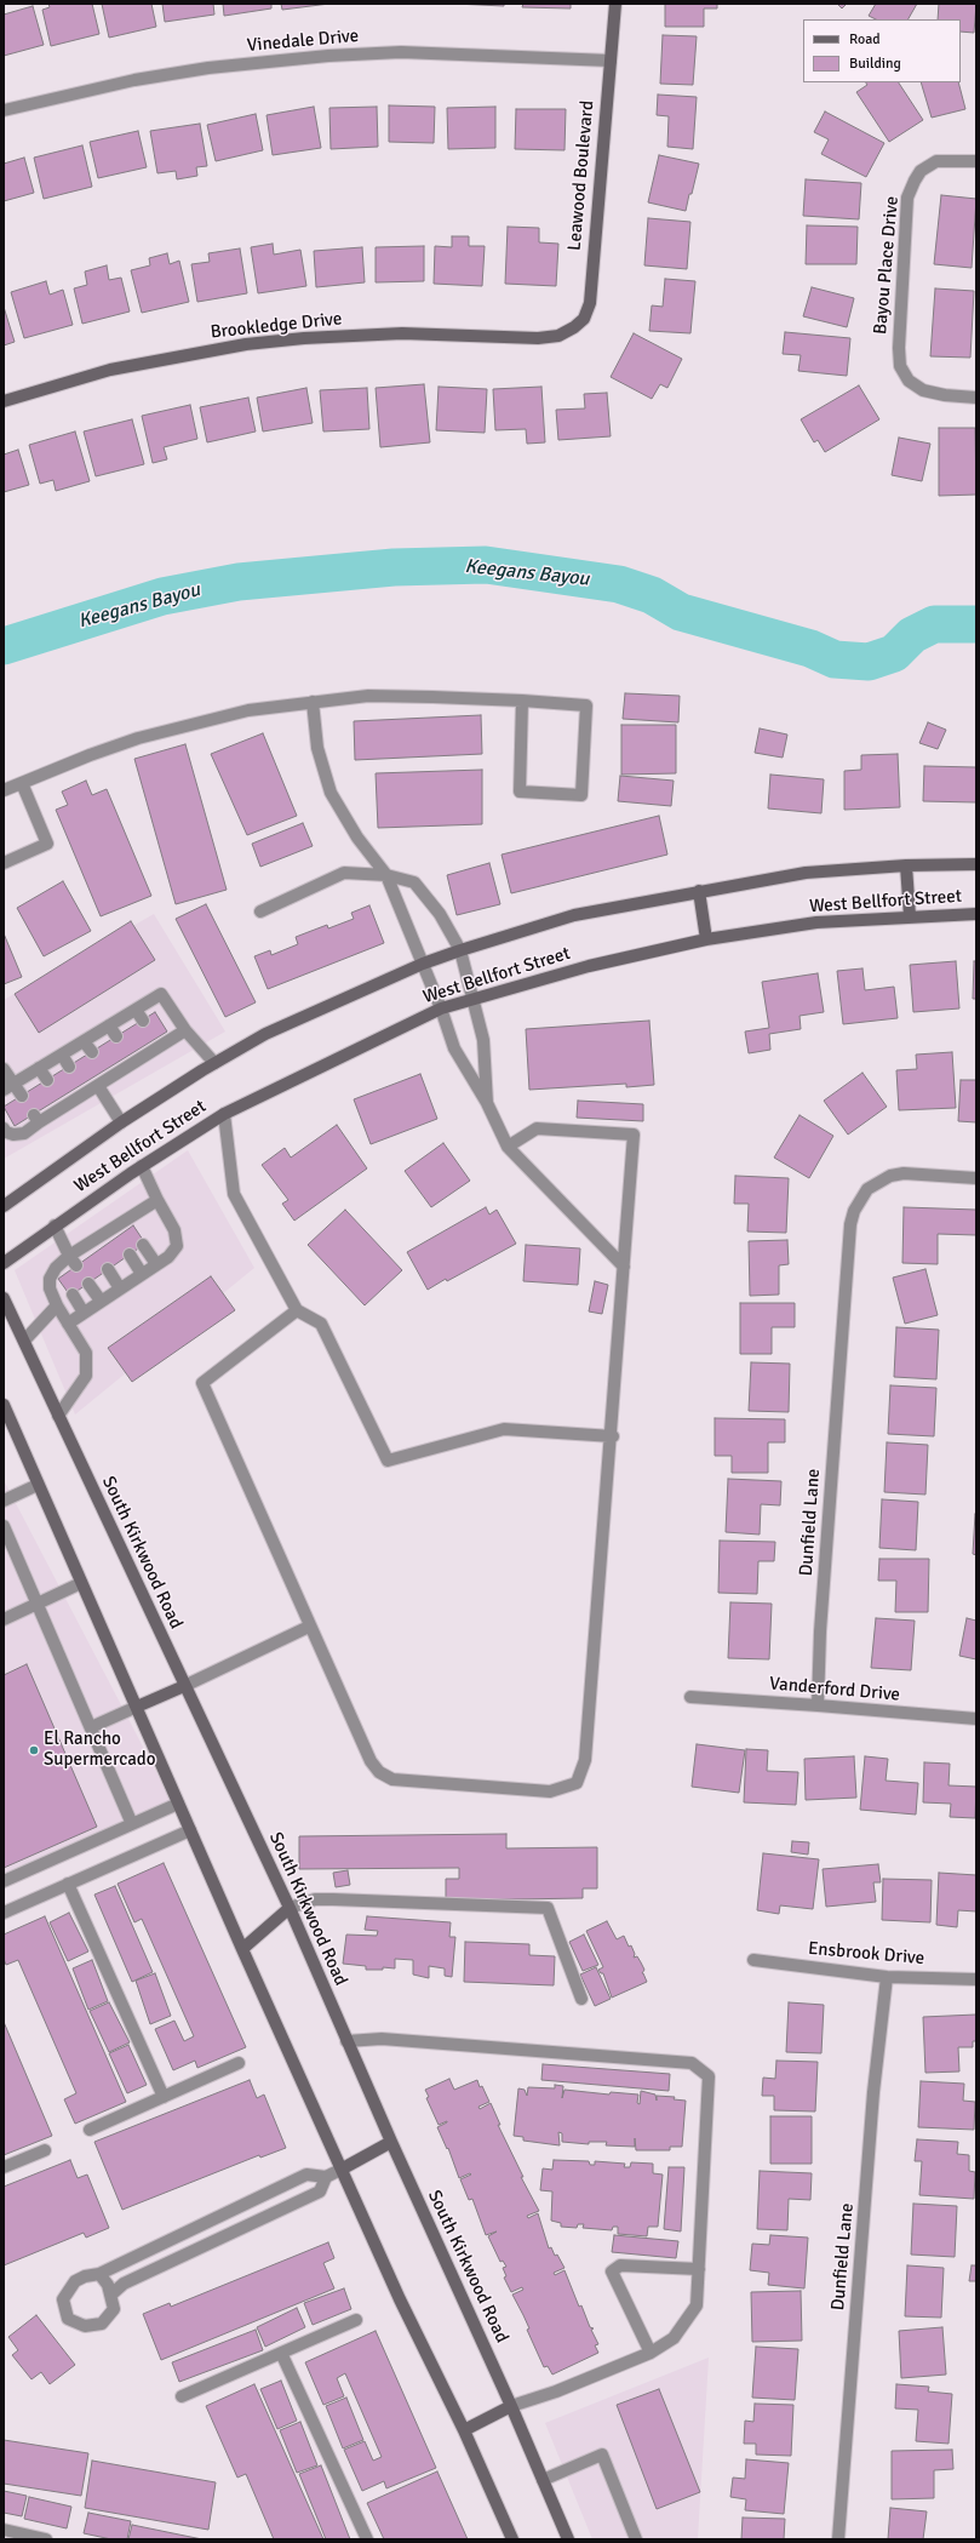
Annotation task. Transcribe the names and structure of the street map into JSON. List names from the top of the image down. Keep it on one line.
{"streets":{"main road":["Leawood Boulevard","Brookledge Drive","West Bellfort Street","South Kirkwood Road"],"street":["Vinedale Drive","Bayou Place Drive","Dunfield Lane","Vanderford Drive","Ensbrook Drive"]},"crossings":[["Vinedale Drive","Leawood Boulevard"],["Leawood Boulevard","Brookledge Drive"],["Dunfield Lane","Vanderford Drive"],["Dunfield Lane","Ensbrook Drive"]],"water":["Keegans Bayou"],"places":["El Rancho Supermercado"],"legend":["Road","Building"]}
